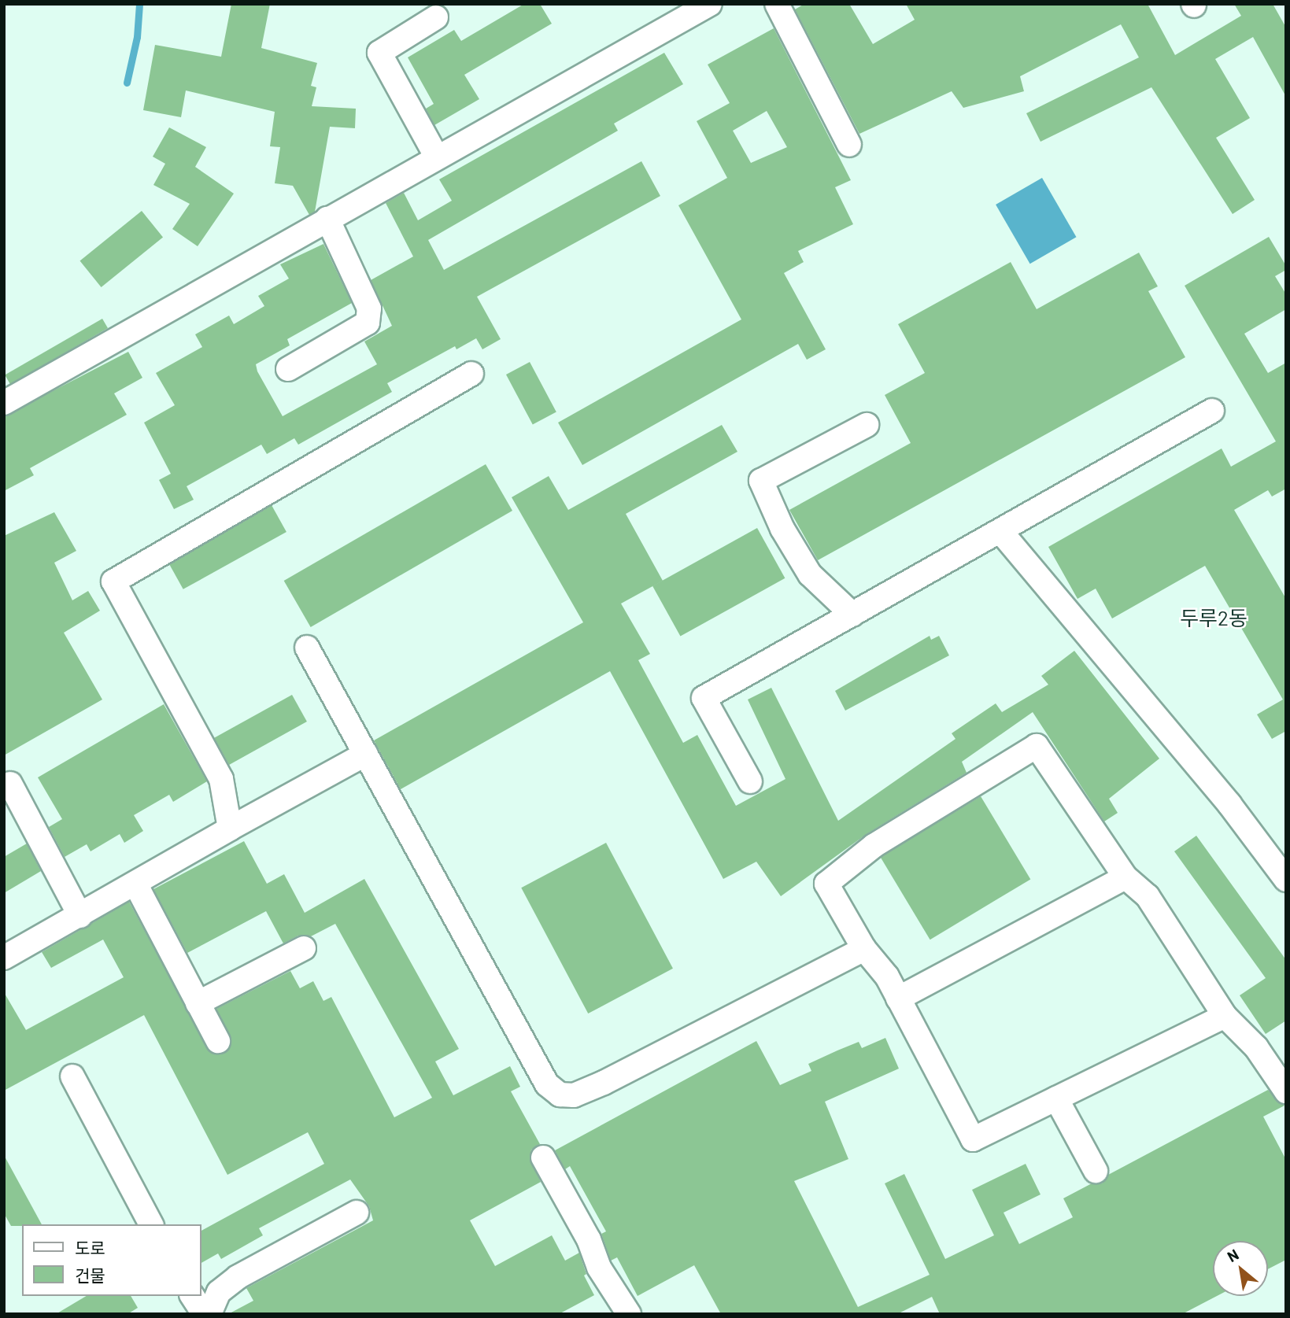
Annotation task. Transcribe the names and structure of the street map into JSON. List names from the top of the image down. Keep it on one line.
{"districts":["두루2동"],"legend":["도로","건물"],"north":"top left"}
